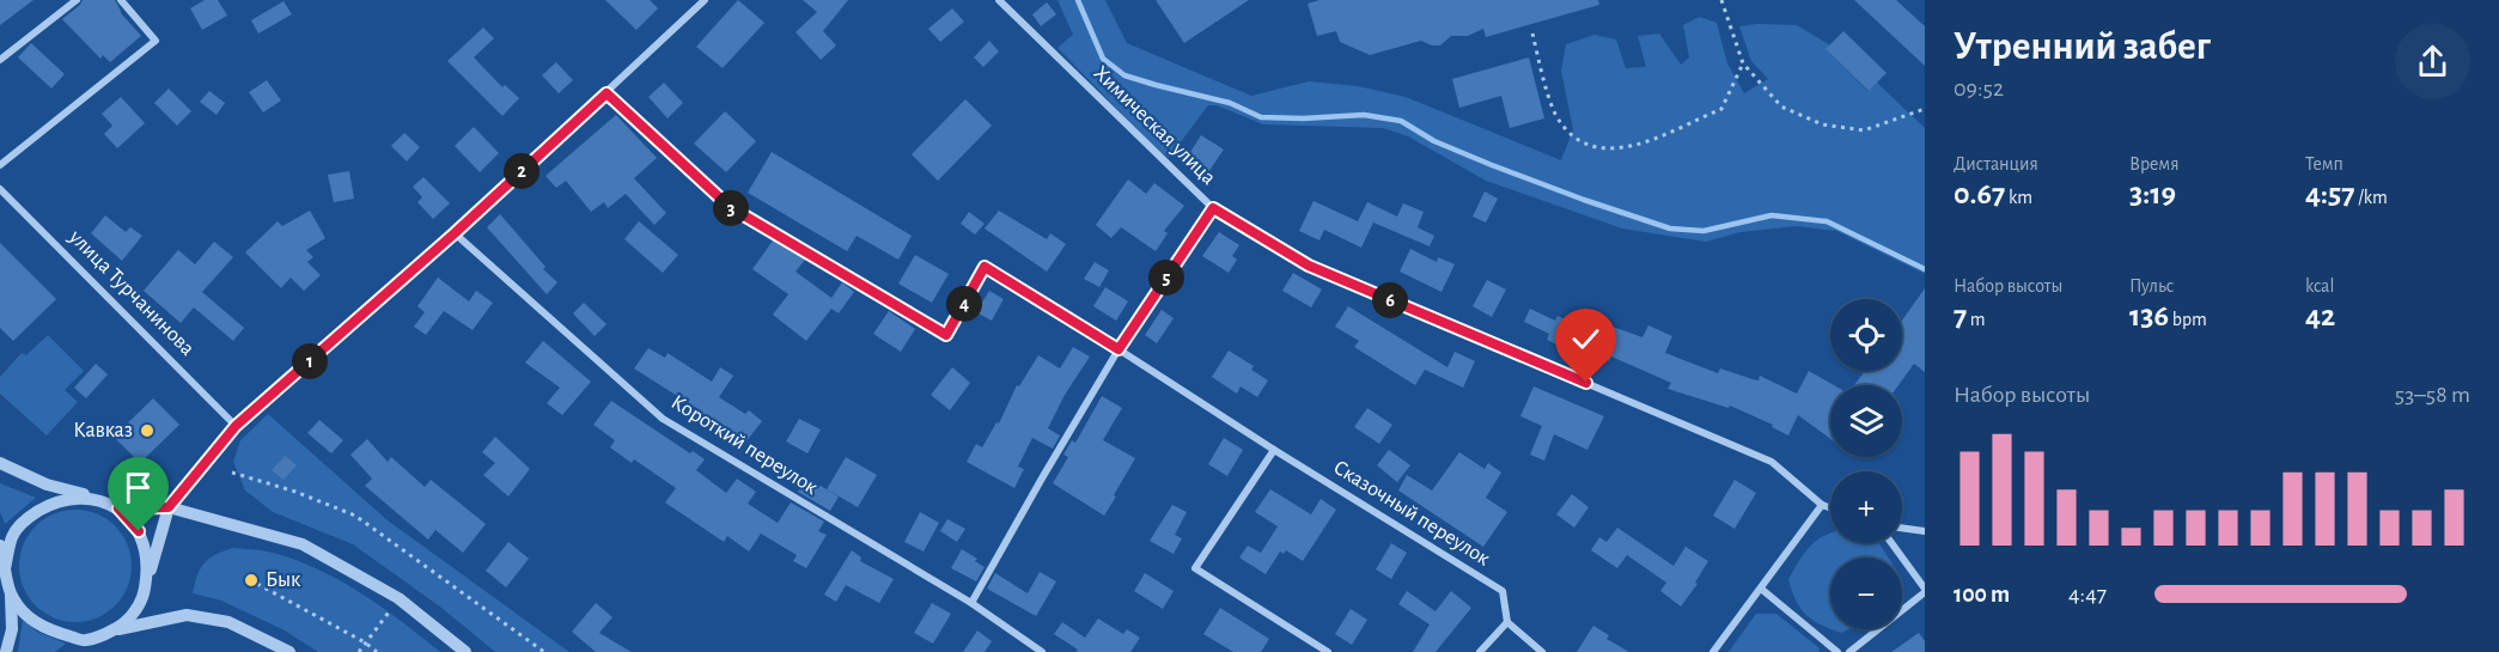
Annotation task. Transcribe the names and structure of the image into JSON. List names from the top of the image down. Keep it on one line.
{"streets":{"street":["Химическая улица","улица Турчанинова","Короткий переулок","Сказочный переулок"]},"places":["Кавказ","Бык"],"page":{"heading":["Утренний забег","09:52"],"stats":[["Дистанция","0.67 km"],["Время","3:19"],["Темп","4:57 /km"],["Набор высоты","7 m"],["Пульс","136 bpm"],["kcal","42"]],"pins":["2","3","5","6","4","1"],"map_buttons":["+","−"],"chart":["Набор высоты","53–58 m"],"list":[{"name":"100 m","note":"4:47"}]}}
